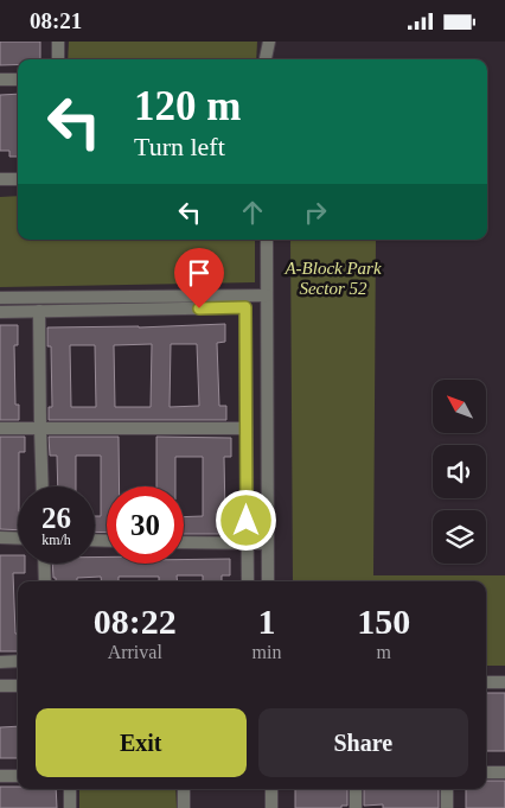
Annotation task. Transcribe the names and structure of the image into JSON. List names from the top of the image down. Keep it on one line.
{"parks":["A-Block Park Sector 52"],"north":"top left","page":{"status":"08:21","turn":["120 m","Turn left"],"speed":"26 km/h","limit":"30","eta":["08:22","Arrival","1","min","150","m"],"buttons":["Exit","Share"]}}
